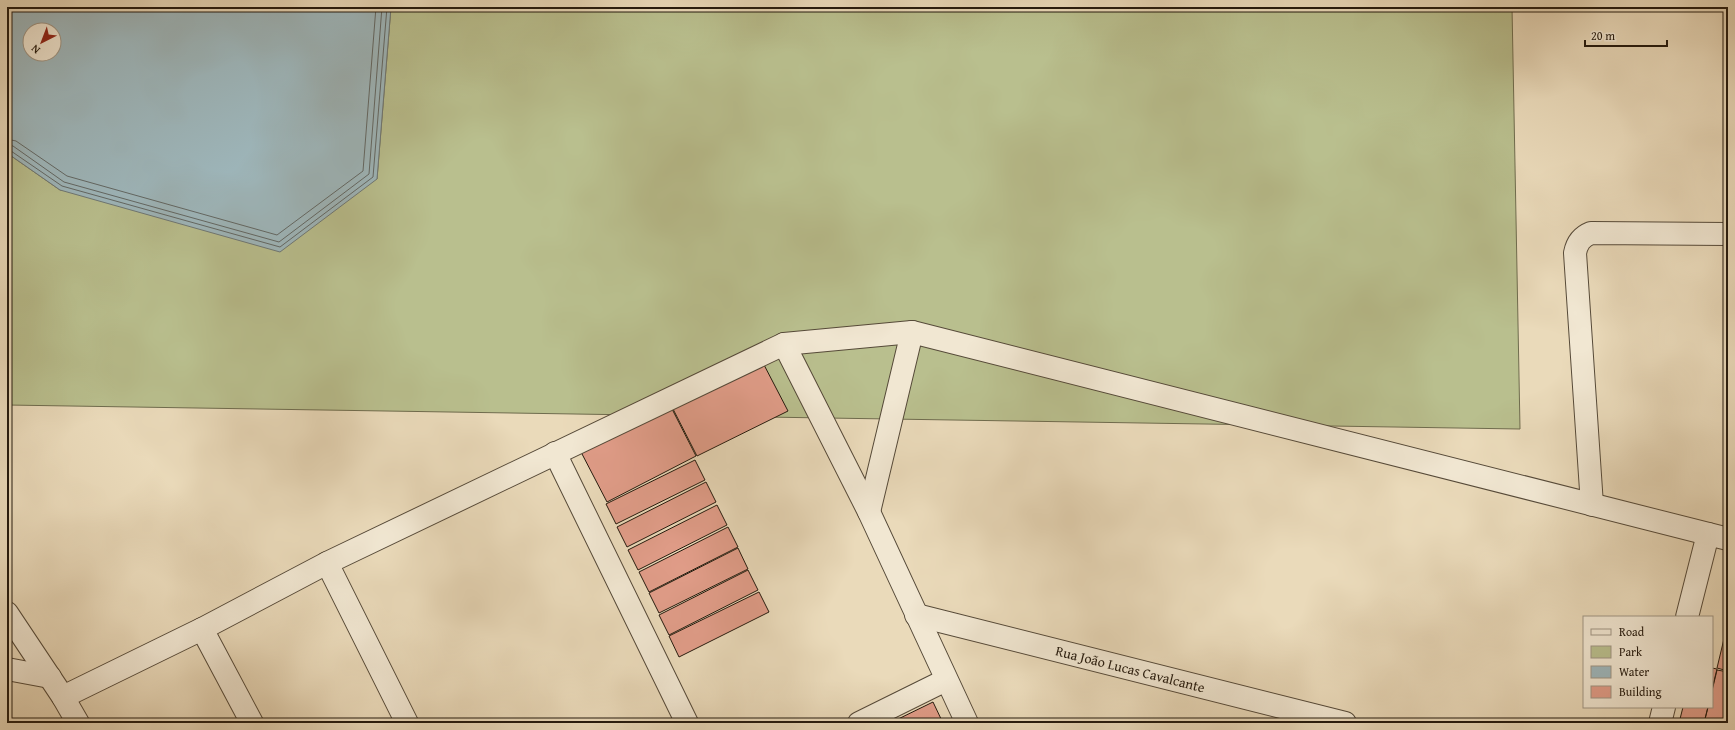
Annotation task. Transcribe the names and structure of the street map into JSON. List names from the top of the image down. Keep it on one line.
{"streets":{"street":["Rua João Lucas Cavalcante"]},"legend":["Road","Park","Water","Building"],"scale_bar":"20 m","north":"bottom left"}
